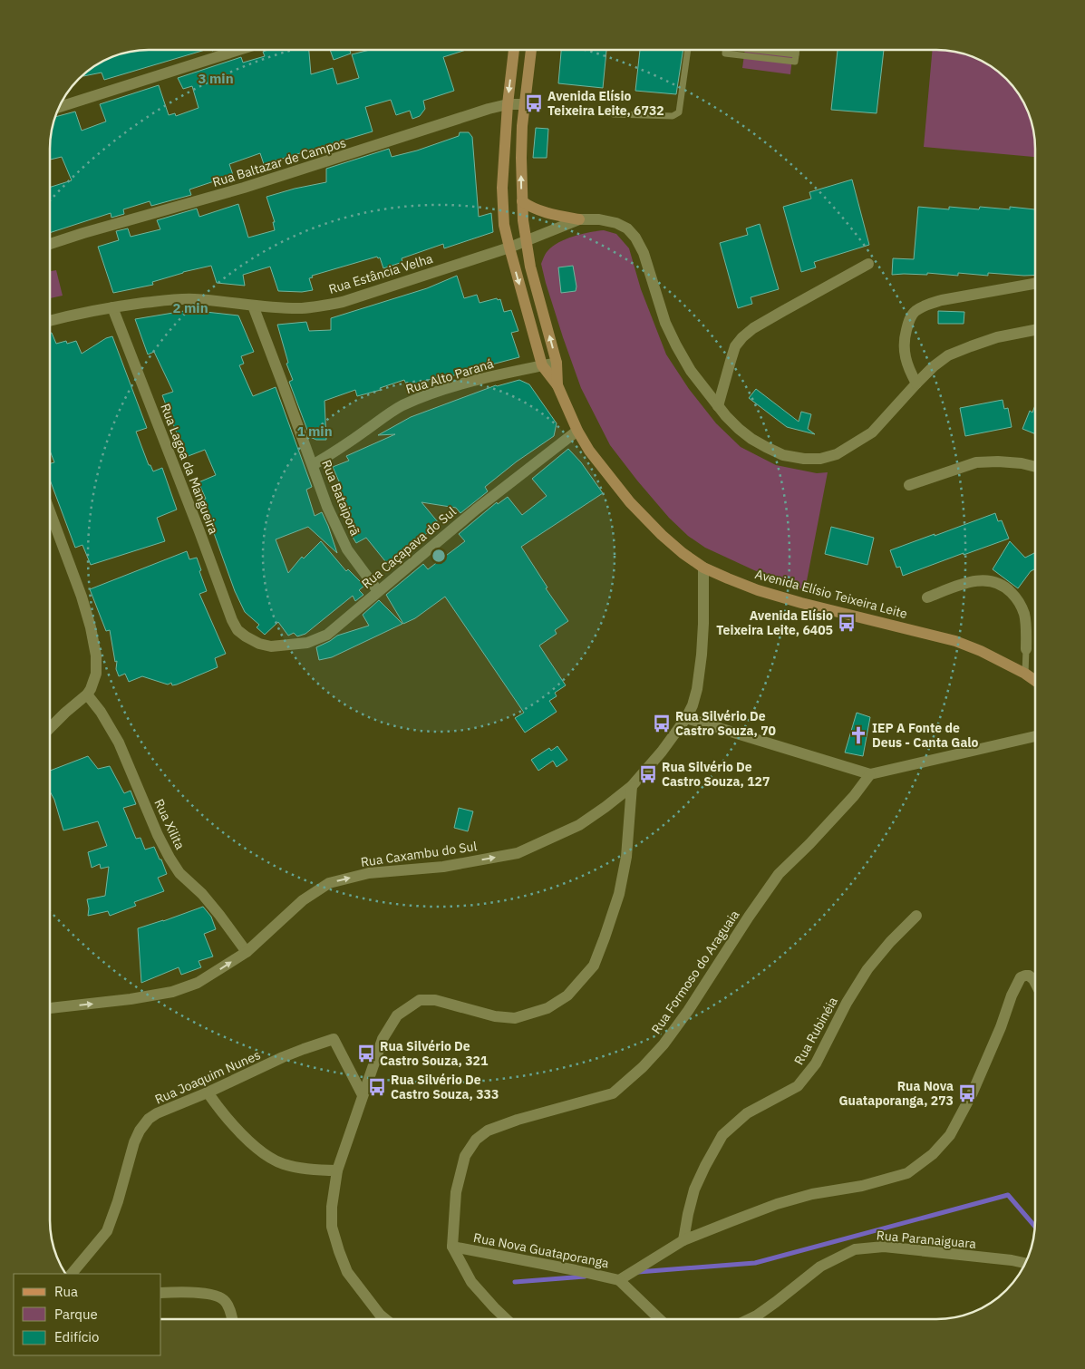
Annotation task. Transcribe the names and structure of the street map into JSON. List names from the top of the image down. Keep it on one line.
{"streets":{"main road":["Avenida Elísio Teixeira Leite"],"street":["Rua Baltazar de Campos","Rua Estância Velha","Rua Alto Paraná","Rua Lagoa da Mangueira","Rua Bataiporã","Rua Caçapava do Sul","Rua Xilita","Rua Caxambu do Sul","Rua Formoso do Araguaia","Rua Rubinéia","Rua Joaquim Nunes","Rua Paranaiguara","Rua Nova Guataporanga"]},"crossings":[["Rua Baltazar de Campos","Avenida Elísio Teixeira Leite"],["Rua Estância Velha","Rua Lagoa da Mangueira"],["Rua Estância Velha","Rua Bataiporã"],["Rua Estância Velha","Avenida Elísio Teixeira Leite"],["Rua Alto Paraná","Rua Bataiporã"],["Rua Alto Paraná","Avenida Elísio Teixeira Leite"],["Rua Lagoa da Mangueira","Rua Caçapava do Sul"],["Rua Bataiporã","Rua Caçapava do Sul"],["Rua Caçapava do Sul","Avenida Elísio Teixeira Leite"],["Avenida Elísio Teixeira Leite","Rua Caxambu do Sul"],["Rua Xilita","Rua Caxambu do Sul"],["Rua Formoso do Araguaia","Rua Nova Guataporanga"],["Rua Rubinéia","Rua Nova Guataporanga"]],"one_way":["Rua Caxambu do Sul"],"places":{"bus stop":["Avenida Elísio Teixeira Leite, 6732","Avenida Elísio Teixeira Leite, 6405","Rua Silvério De Castro Souza, 70","Rua Silvério De Castro Souza, 127","Rua Silvério De Castro Souza, 321","Rua Silvério De Castro Souza, 333","Rua Nova Guataporanga, 273"],"church":["IEP A Fonte de Deus - Canta Galo"]},"legend":["Rua","Parque","Edifício"],"rings":["3 min","2 min","1 min"]}
